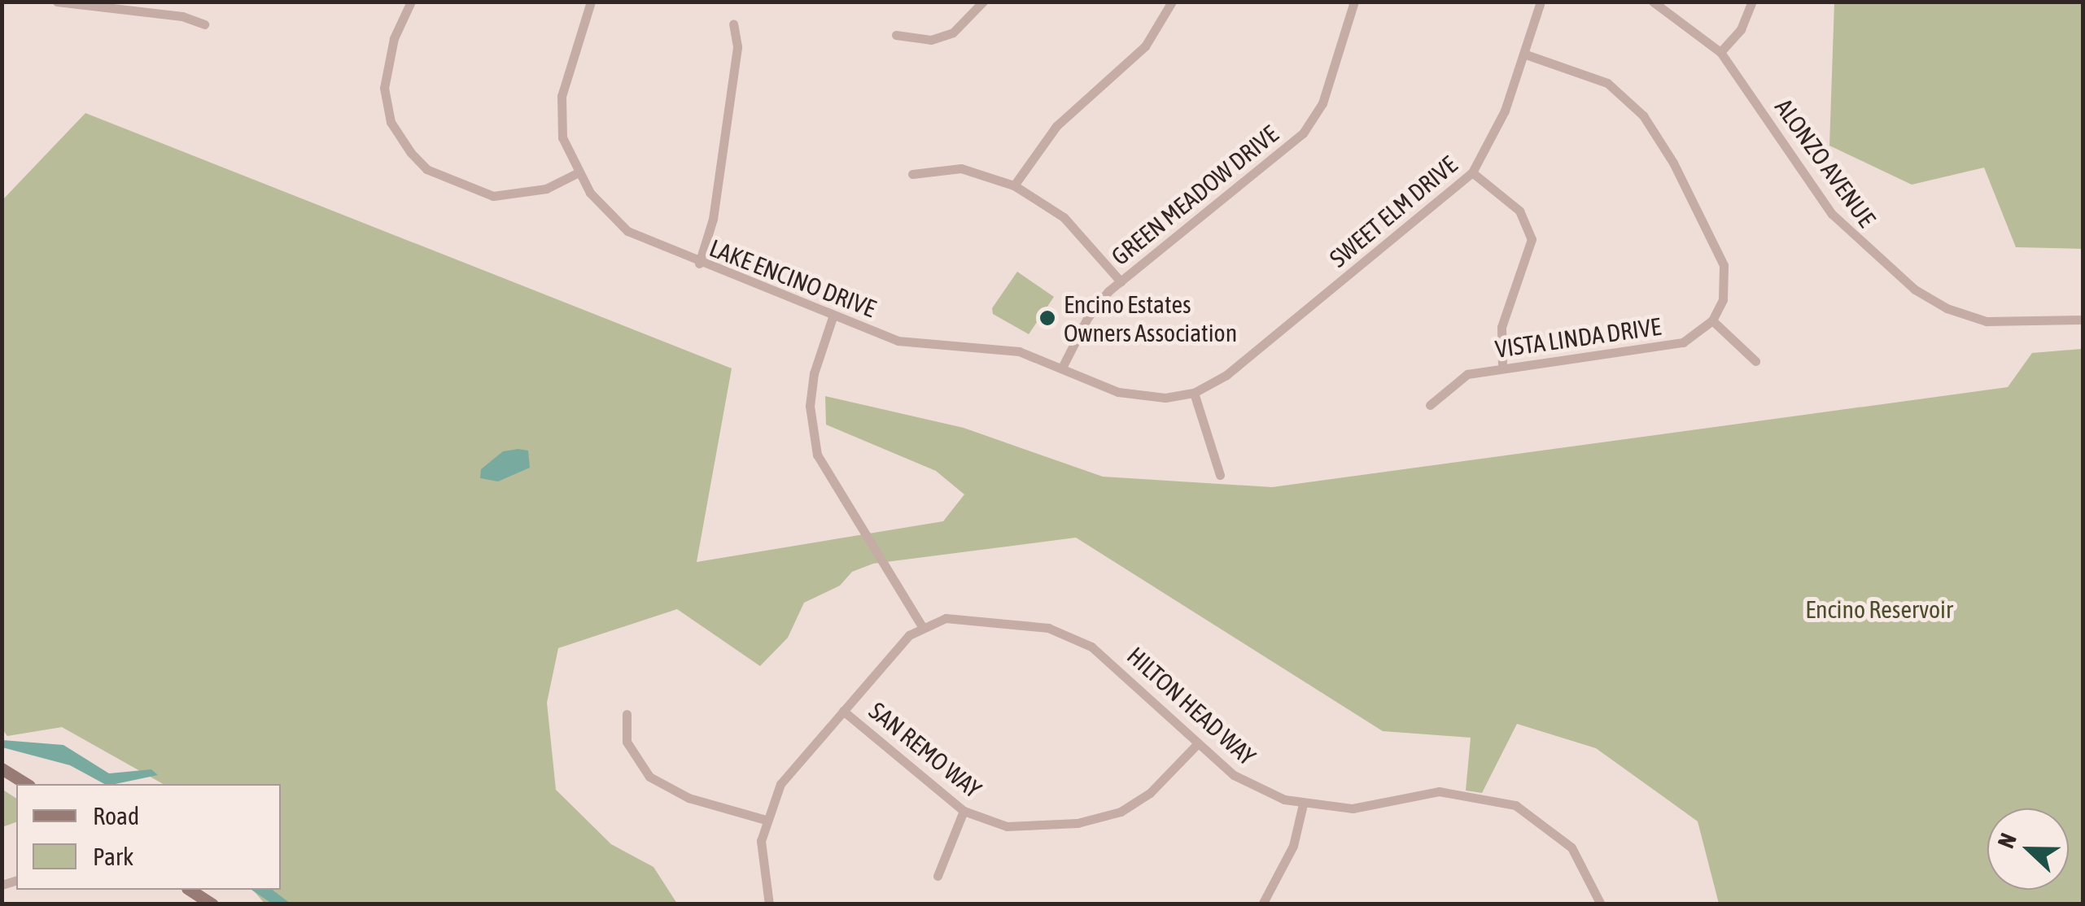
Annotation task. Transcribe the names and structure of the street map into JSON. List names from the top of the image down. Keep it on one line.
{"streets":{"street":["ALONZO AVENUE","GREEN MEADOW DRIVE","SWEET ELM DRIVE","LAKE ENCINO DRIVE","VISTA LINDA DRIVE","HILTON HEAD WAY","SAN REMO WAY"]},"crossings":[["GREEN MEADOW DRIVE","LAKE ENCINO DRIVE"],["SWEET ELM DRIVE","LAKE ENCINO DRIVE"],["HILTON HEAD WAY","SAN REMO WAY"]],"parks":["Encino Reservoir"],"places":["Encino Estates Owners Association"],"legend":["Road","Park"],"north":"left"}
